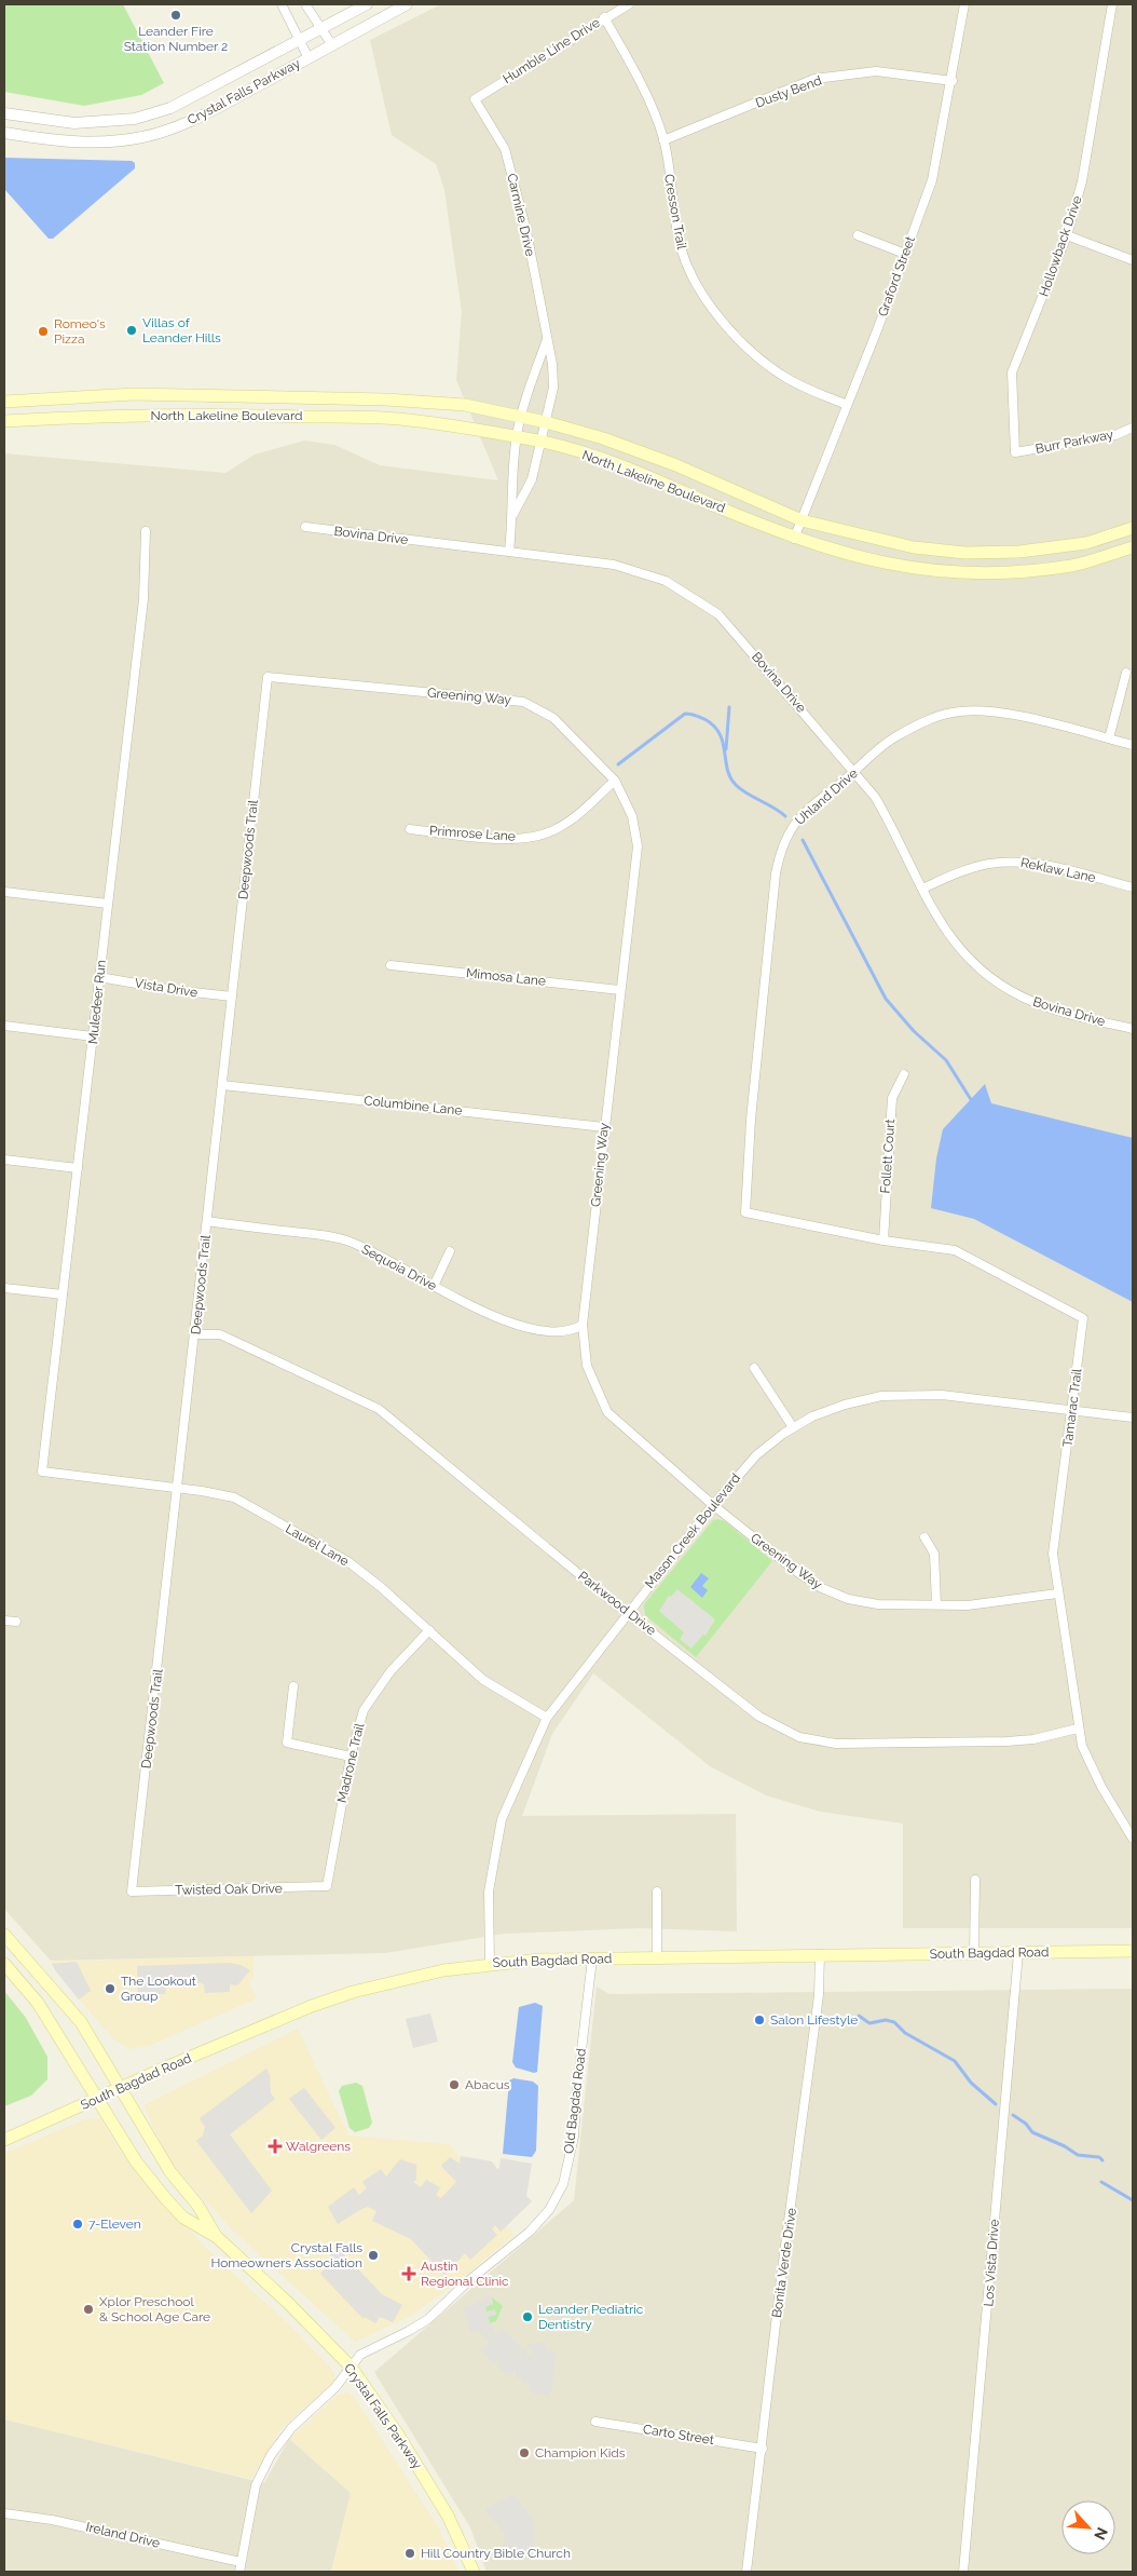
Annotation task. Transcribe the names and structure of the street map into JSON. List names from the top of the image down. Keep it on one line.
{"streets":{"main road":["Crystal Falls Parkway","North Lakeline Boulevard","South Bagdad Road"],"street":["Humble Line Drive","Dusty Bend","Cresson Trail","Carmine Drive","Hollowback Drive","Graford Street","Burr Parkway","Bovina Drive","Greening Way","Uhland Drive","Primrose Lane","Deepwoods Trail","Reklaw Lane","Mimosa Lane","Vista Drive","Muledeer Run","Columbine Lane","Follett Court","Sequoia Drive","Tamarac Trail","Mason Creek Boulevard","Laurel Lane","Parkwood Drive","Madrone Trail","Twisted Oak Drive","Old Bagdad Road","Bonita Verde Drive","Los Vista Drive","Carto Street","Ireland Drive"]},"crossings":[["Humble Line Drive","Cresson Trail"],["Humble Line Drive","Carmine Drive"],["Crystal Falls Parkway","South Bagdad Road"],["Crystal Falls Parkway","Old Bagdad Road"],["Dusty Bend","Cresson Trail"],["Dusty Bend","Graford Street"],["Cresson Trail","Graford Street"],["Carmine Drive","North Lakeline Boulevard"],["Carmine Drive","Bovina Drive"],["Hollowback Drive","Burr Parkway"],["Graford Street","North Lakeline Boulevard"],["Bovina Drive","Uhland Drive"],["Bovina Drive","Reklaw Lane"],["Greening Way","Primrose Lane"],["Greening Way","Deepwoods Trail"],["Greening Way","Mimosa Lane"],["Greening Way","Columbine Lane"],["Greening Way","Sequoia Drive"],["Greening Way","Tamarac Trail"],["Greening Way","Mason Creek Boulevard"],["Uhland Drive","Tamarac Trail"],["Deepwoods Trail","Vista Drive"],["Deepwoods Trail","Columbine Lane"],["Deepwoods Trail","Sequoia Drive"],["Deepwoods Trail","Laurel Lane"],["Deepwoods Trail","Parkwood Drive"],["Deepwoods Trail","Twisted Oak Drive"],["Vista Drive","Muledeer Run"],["Muledeer Run","Laurel Lane"],["Follett Court","Tamarac Trail"],["Tamarac Trail","Mason Creek Boulevard"],["Tamarac Trail","Parkwood Drive"],["Mason Creek Boulevard","Laurel Lane"],["Mason Creek Boulevard","Parkwood Drive"],["Mason Creek Boulevard","South Bagdad Road"],["Laurel Lane","Madrone Trail"],["Madrone Trail","Twisted Oak Drive"],["South Bagdad Road","Old Bagdad Road"],["South Bagdad Road","Bonita Verde Drive"],["South Bagdad Road","Los Vista Drive"],["Old Bagdad Road","Ireland Drive"],["Bonita Verde Drive","Carto Street"]],"places":{"other":["Leander Fire Station Number 2","Villas of Leander Hills","Romeo's Pizza","The Lookout Group","Salon Lifestyle","Abacus","7-Eleven","Crystal Falls Homeowners Association","Xplor Preschool & School Age Care","Leander Pediatric Dentistry","Champion Kids","Hill Country Bible Church"],"health":["Walgreens","Austin Regional Clinic"]},"north":"bottom right"}
